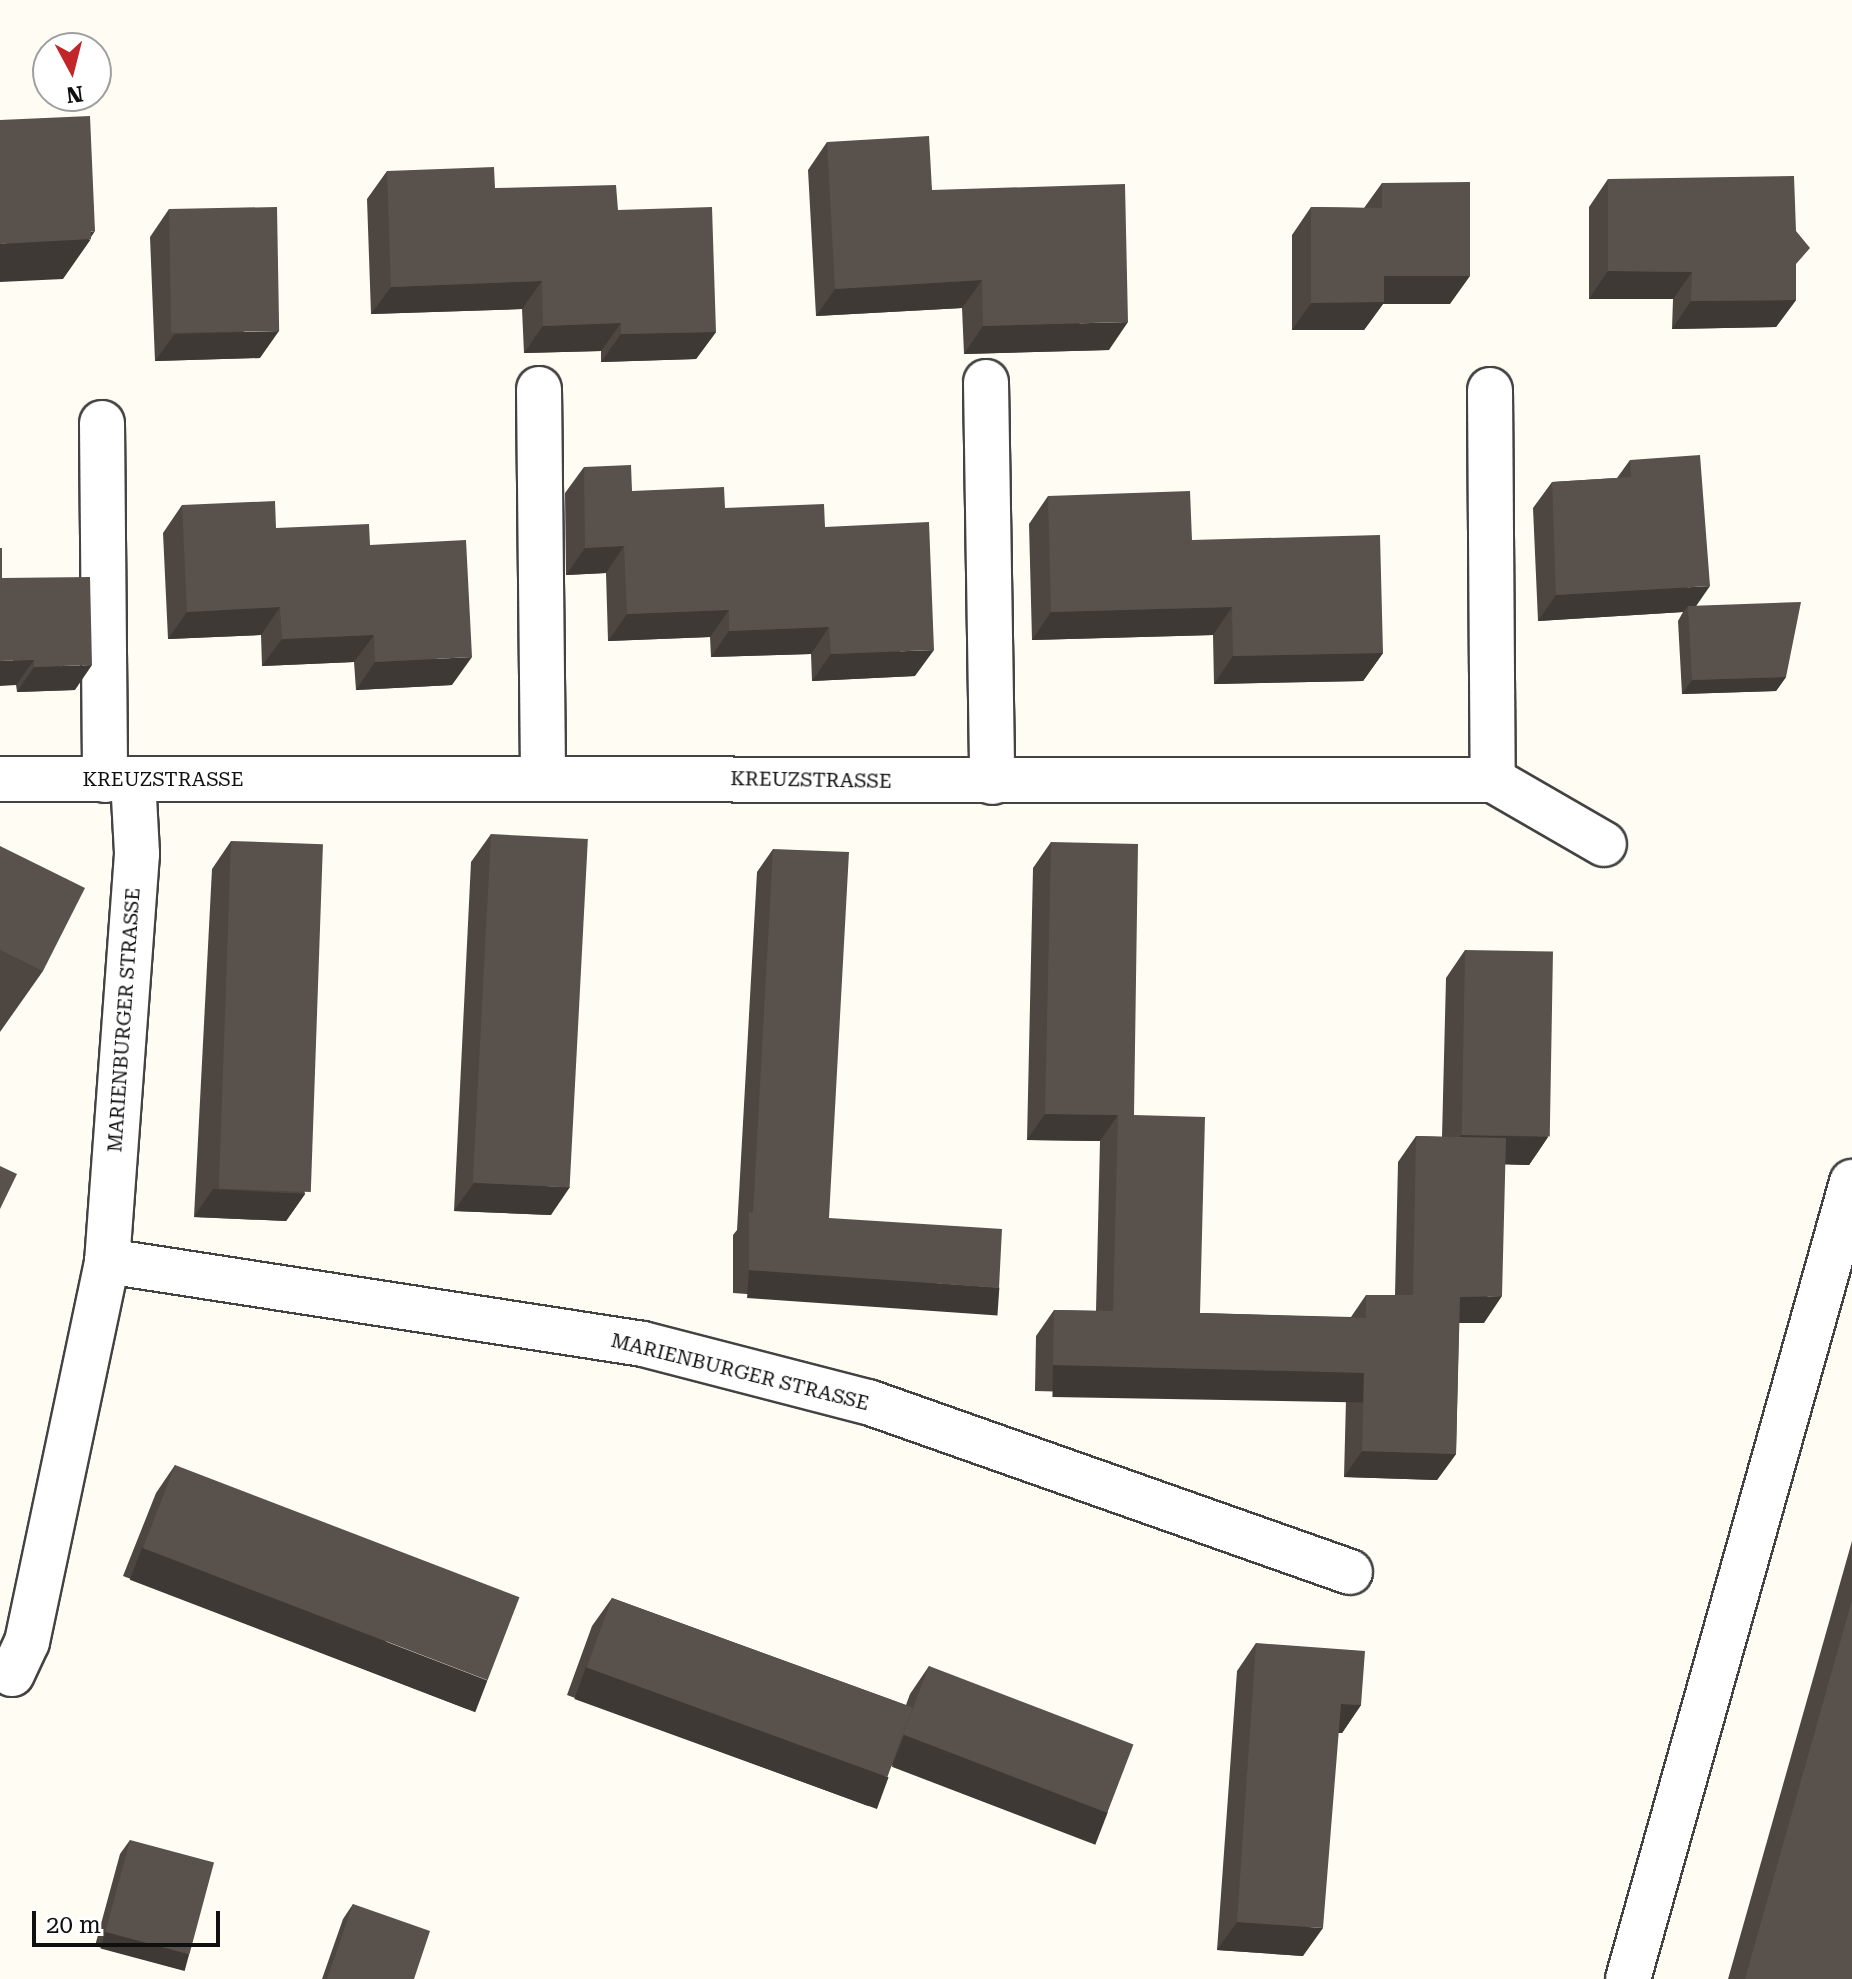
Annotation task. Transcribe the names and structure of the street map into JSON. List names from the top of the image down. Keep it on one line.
{"streets":{"street":["KREUZSTRASSE","MARIENBURGER STRASSE"]},"crossings":[["KREUZSTRASSE","MARIENBURGER STRASSE"]],"scale_bar":"20 m","north":"bottom"}
